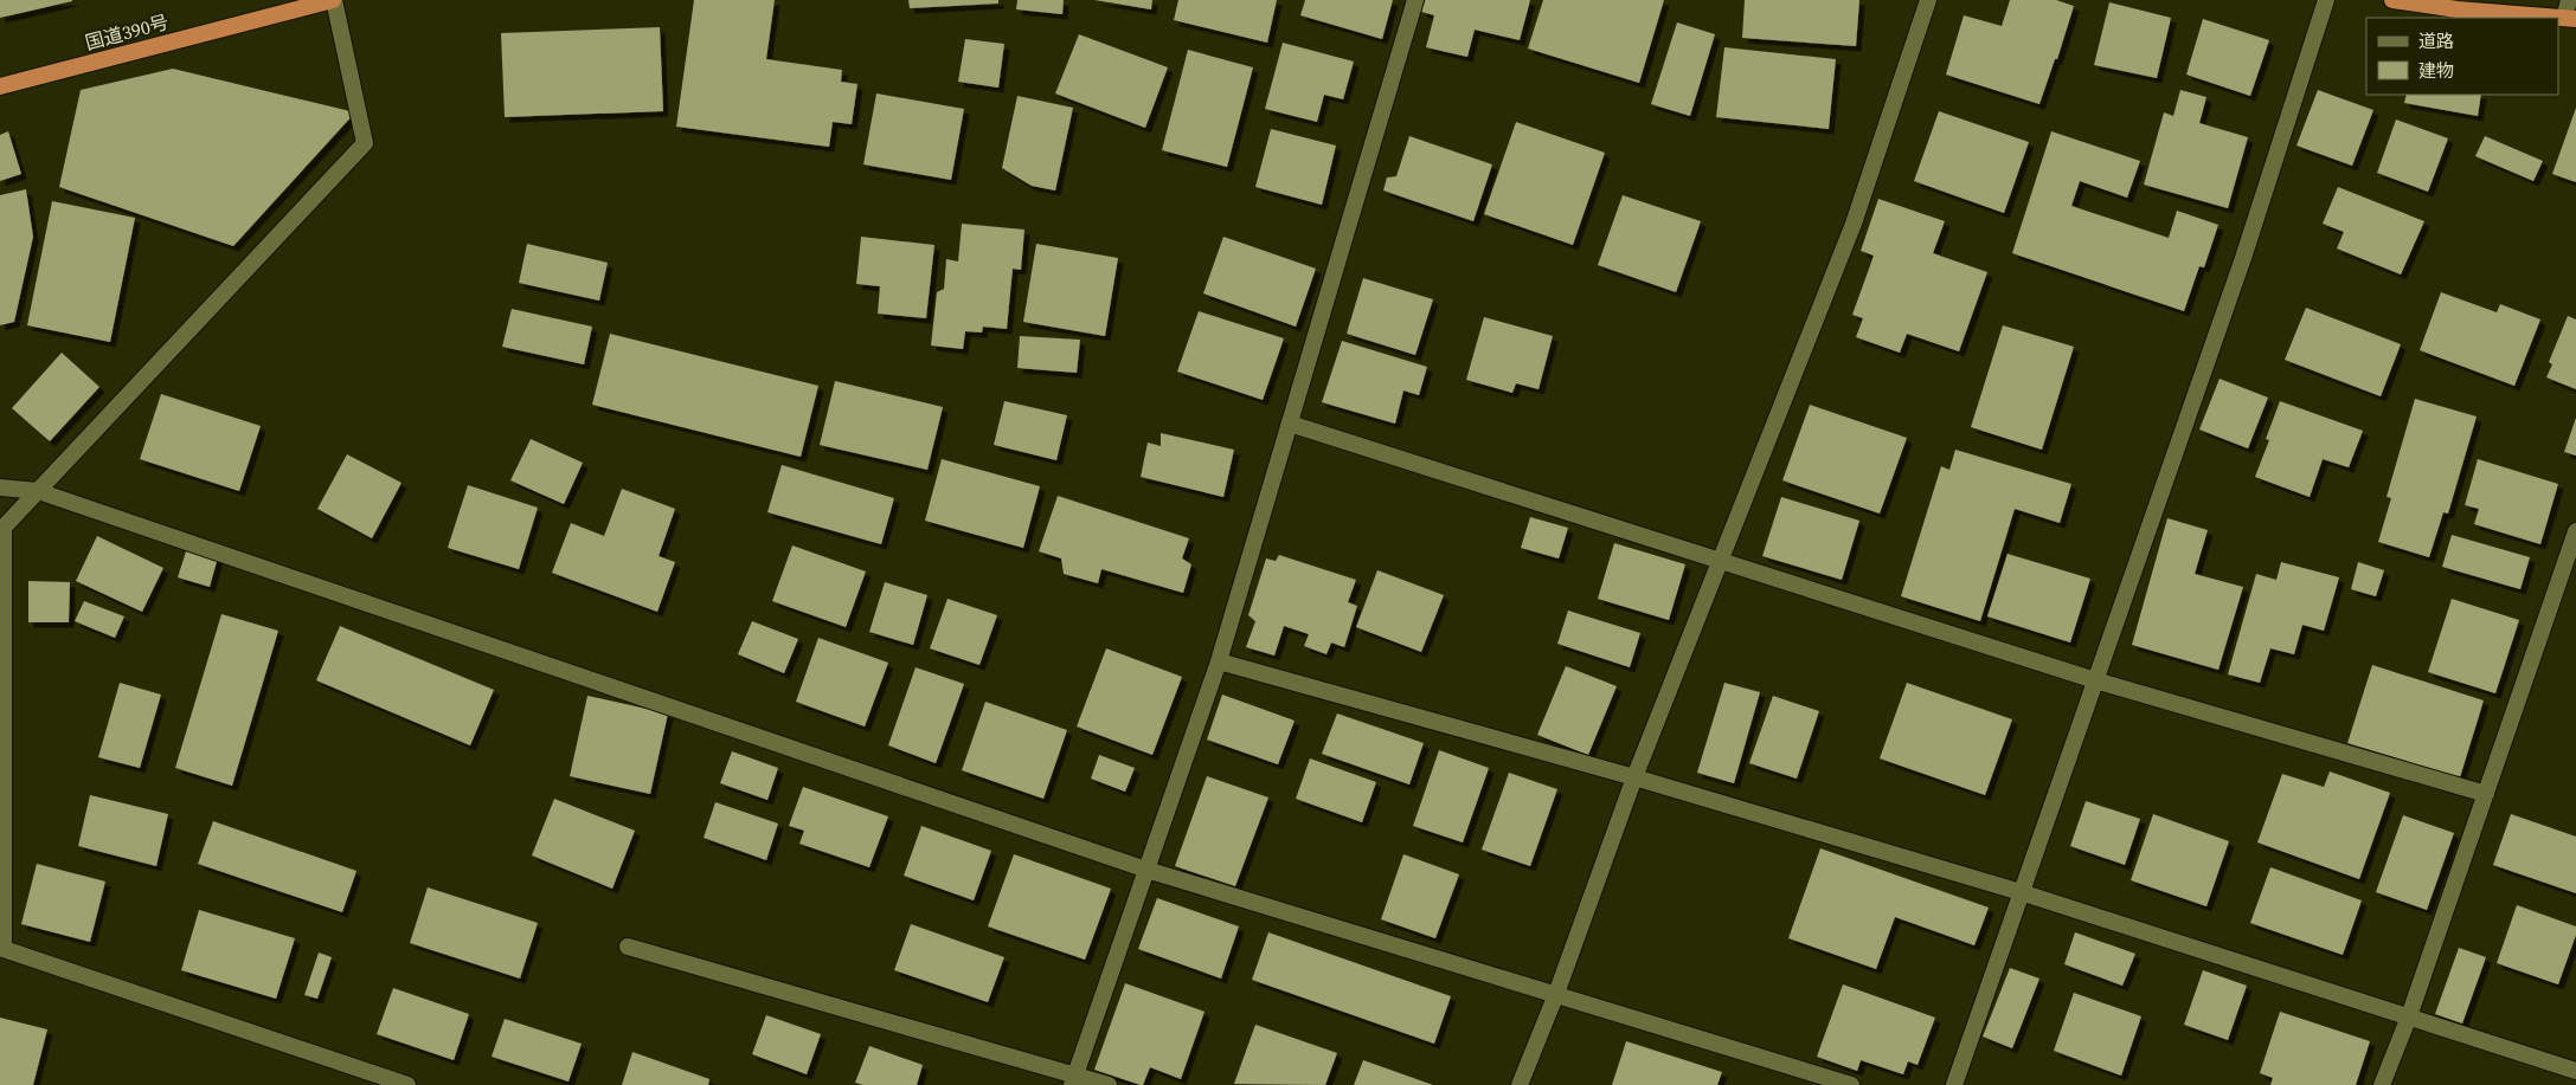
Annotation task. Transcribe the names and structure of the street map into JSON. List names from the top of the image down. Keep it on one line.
{"streets":{"highway":["国道390号"]},"legend":["道路","建物"]}
